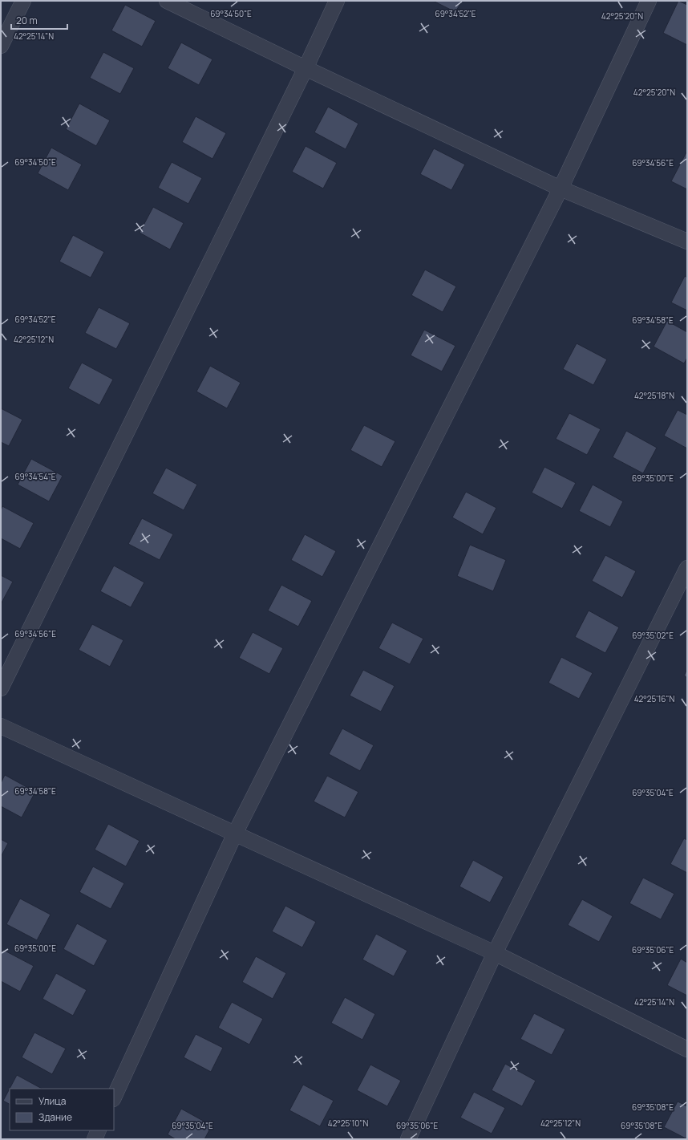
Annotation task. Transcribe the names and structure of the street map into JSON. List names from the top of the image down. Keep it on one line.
{"legend":["Улица","Здание"],"scale_bar":"20 m","coordinates":["69°34'50\"E","69°34'52\"E","42°25'20\"N","42°25'14\"N","69°34'56\"E","69°34'58\"E","42°25'12\"N","42°25'18\"N","69°34'54\"E","69°35'00\"E","69°35'02\"E","42°25'16\"N","69°35'04\"E","69°35'06\"E","69°35'08\"E","42°25'10\"N"]}
